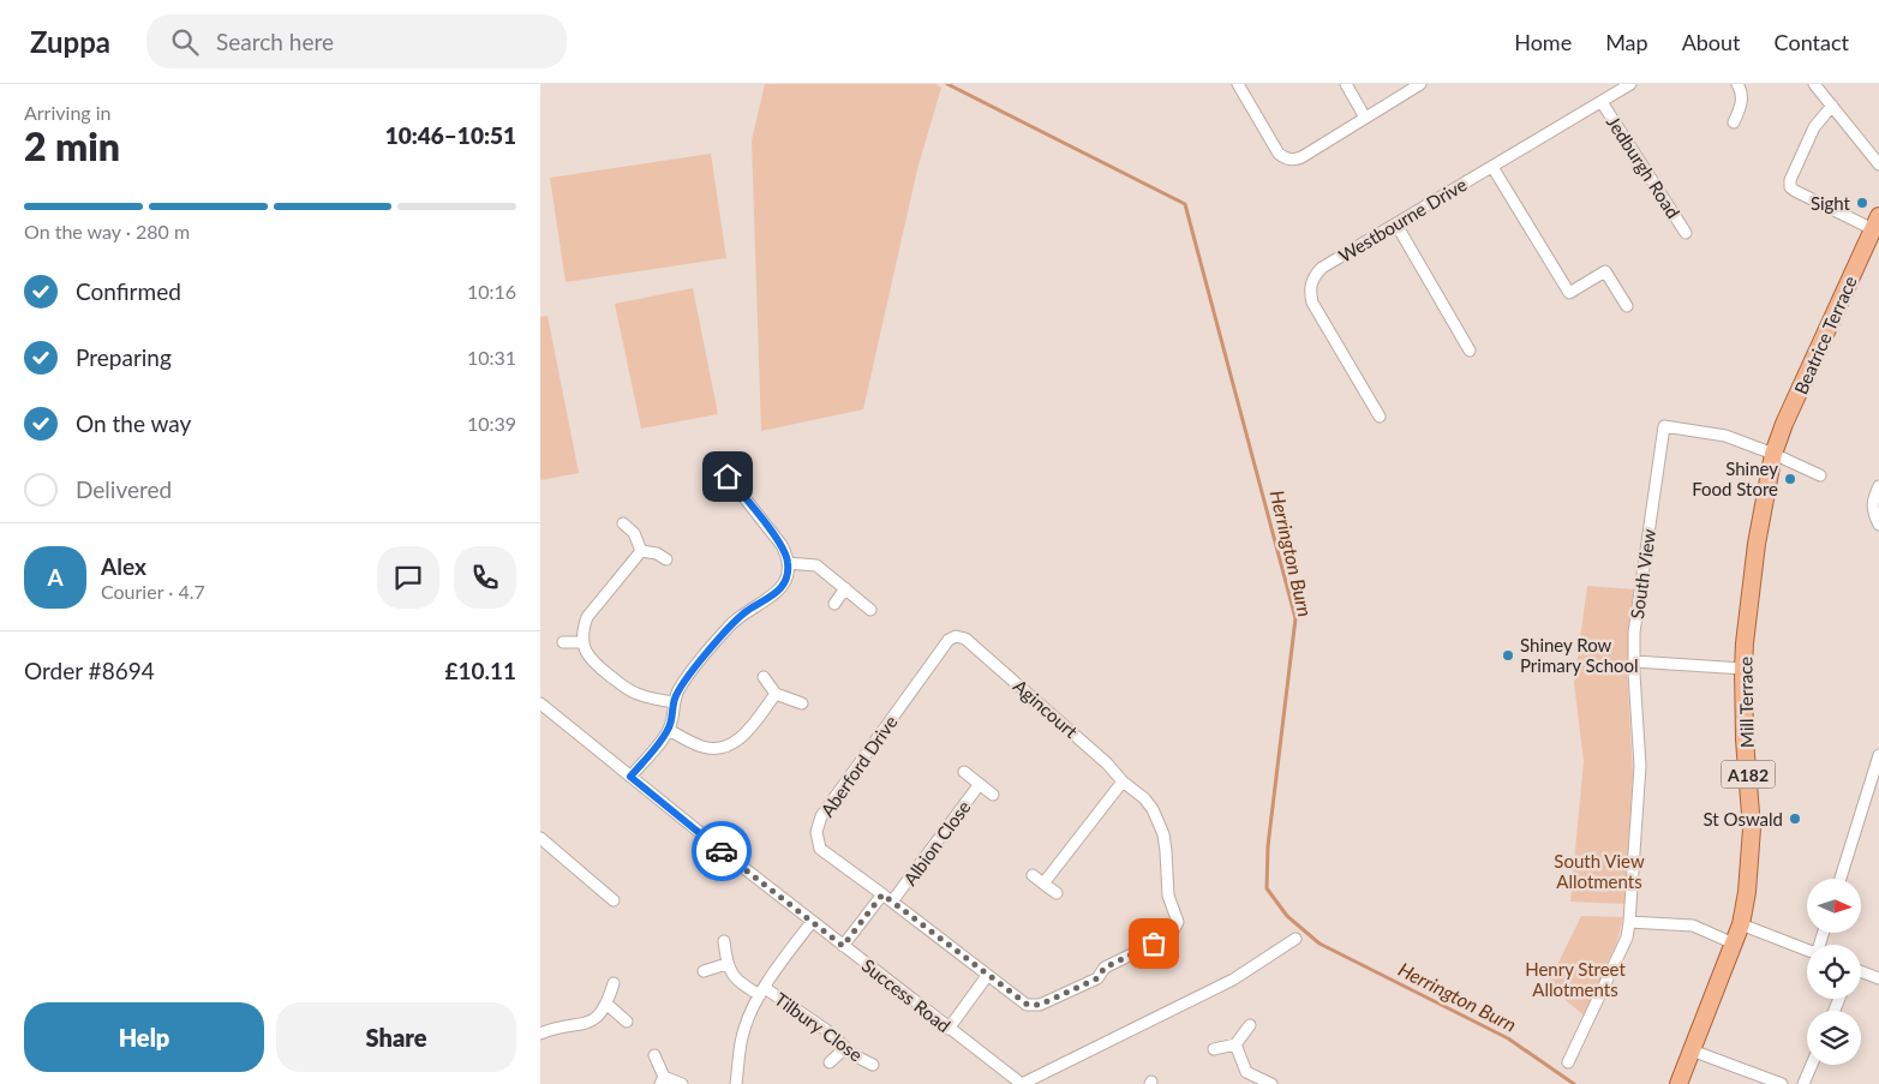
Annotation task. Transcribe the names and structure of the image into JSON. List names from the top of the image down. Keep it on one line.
{"streets":{"main road":["Beatrice Terrace","Mill Terrace","A182"],"street":["Jedburgh Road","Westbourne Drive","South View","Agincourt","Aberford Drive","Albion Close","Success Road","Tilbury Close"]},"crossings":[["Jedburgh Road","Westbourne Drive"],["Beatrice Terrace","South View"],["Beatrice Terrace","Mill Terrace"],["South View","Mill Terrace"],["Agincourt","Aberford Drive"],["Aberford Drive","Albion Close"]],"water":["Herrington Burn"],"parks":["South View Allotments","Henry Street Allotments"],"places":["Sight","Shiney Food Store","Shiney Row Primary School","St Oswald"],"north":"right","page":{"header":"Zuppa","search":"Search here","nav":["Home","Map","About","Contact"],"heading":["2 min","Arriving in","10:46–10:51"],"panel":["Alex","Courier · 4.7","Order #8694","£10.11"],"bar":"On the way · 280 m","list":[["Confirmed","10:16"],["Preparing","10:31"],["On the way","10:39"],"Delivered"],"round":"A","buttons":["Help","Share"]}}
